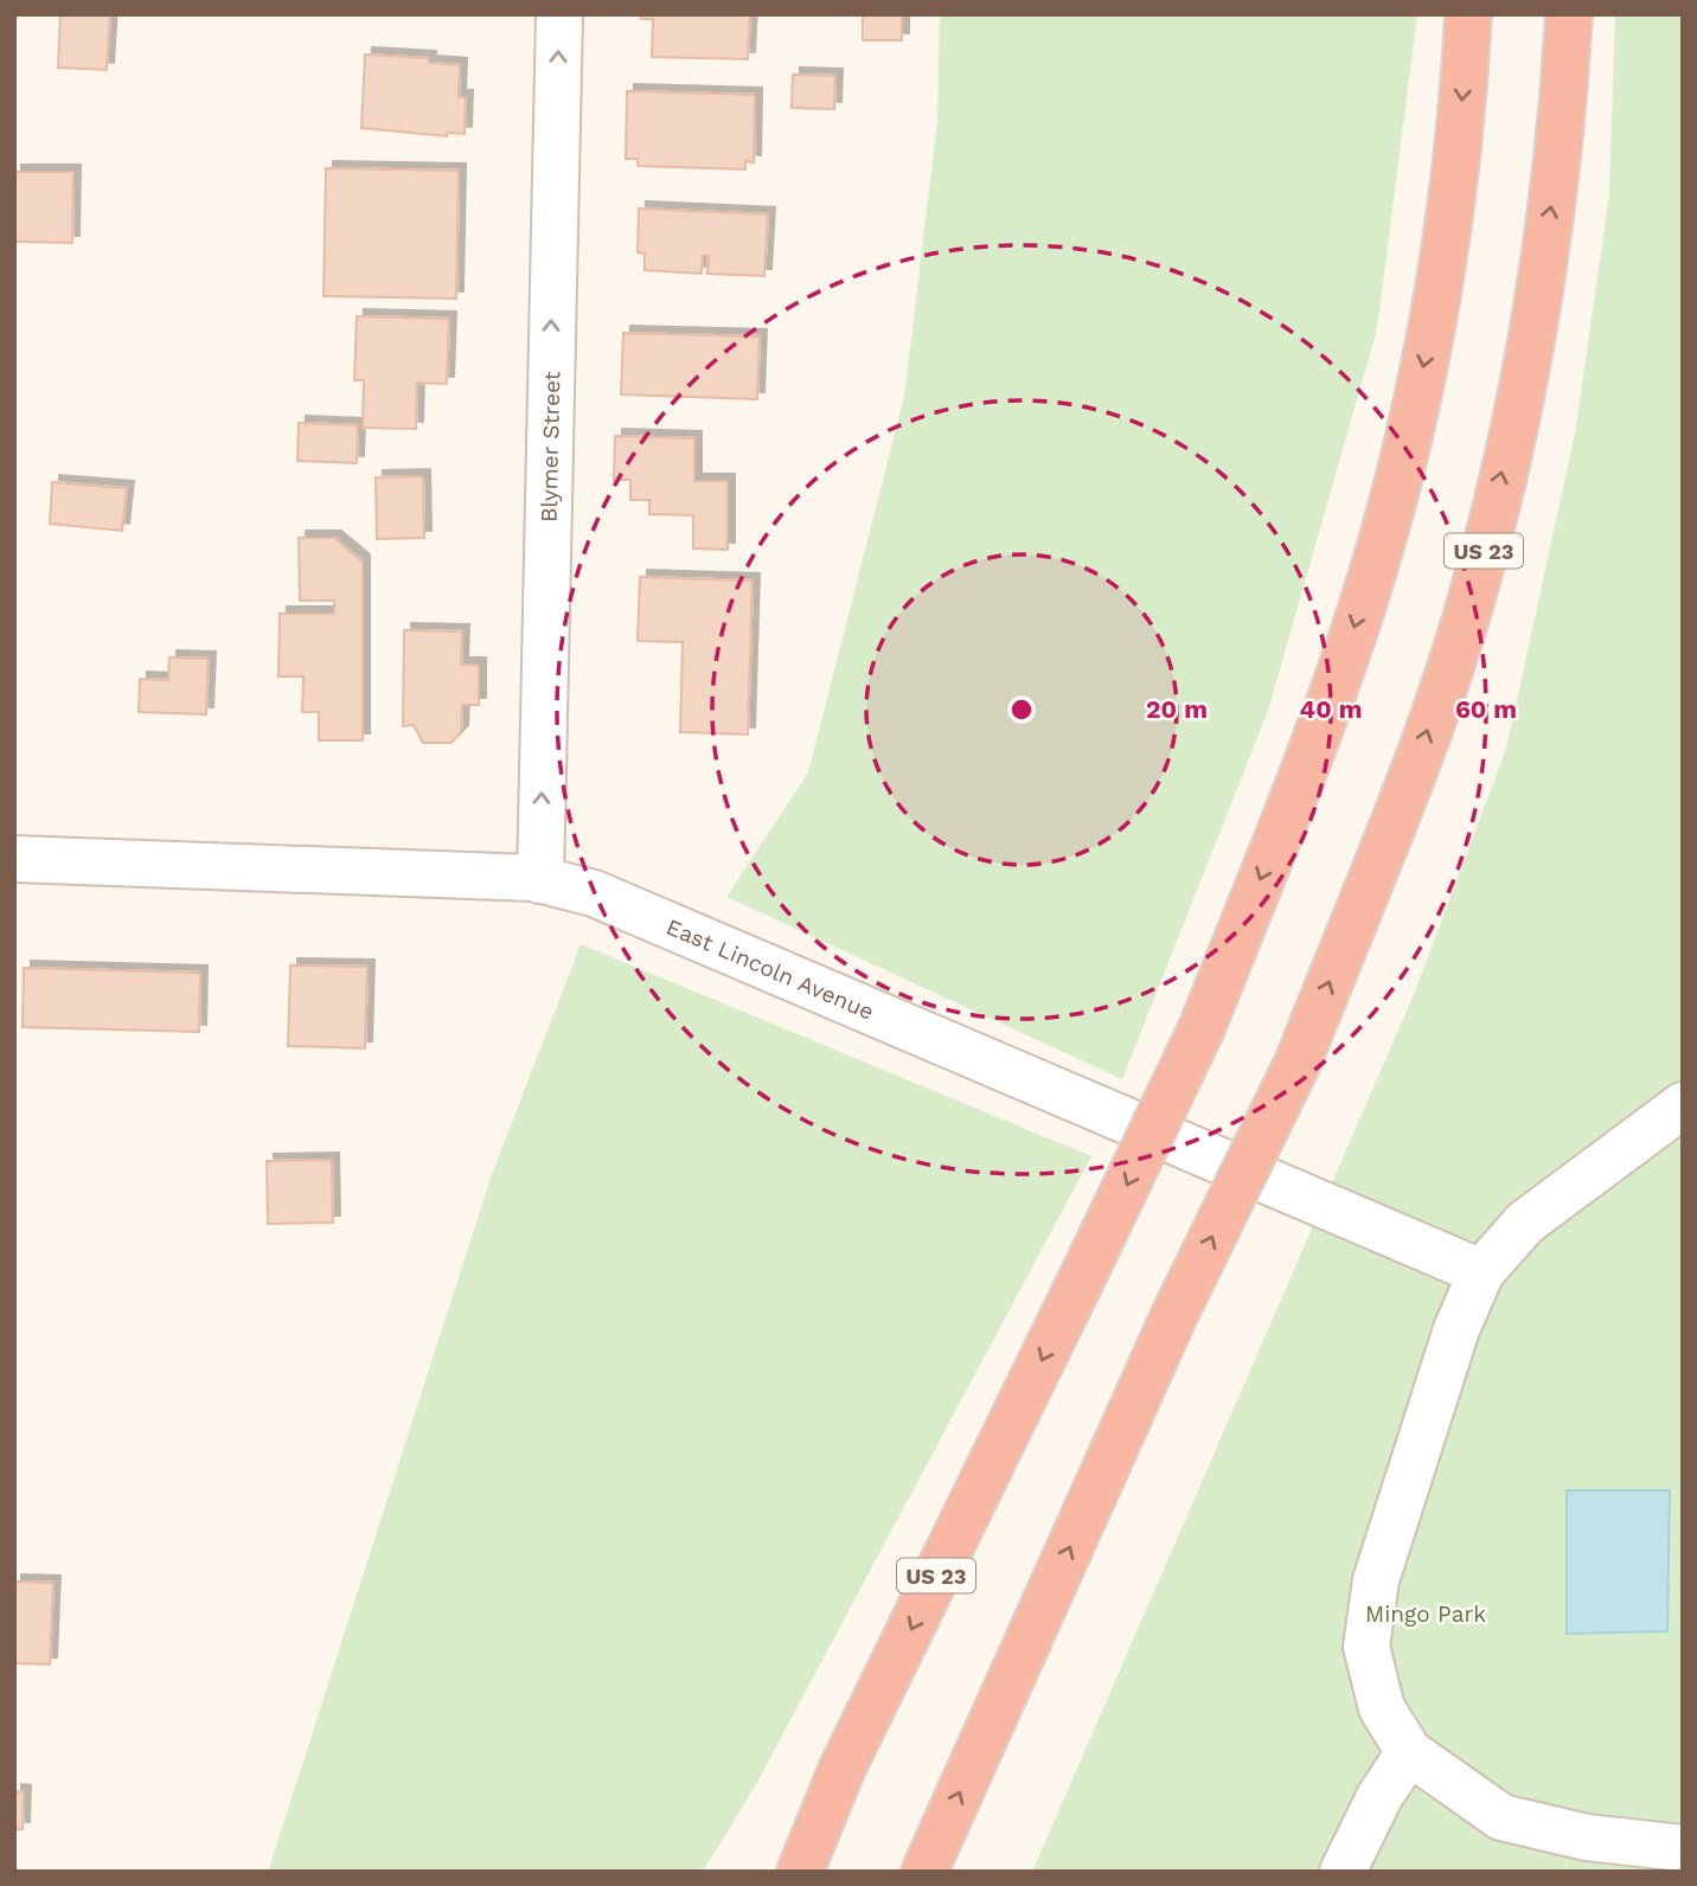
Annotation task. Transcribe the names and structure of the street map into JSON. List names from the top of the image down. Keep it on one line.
{"streets":{"highway":["US 23"],"street":["Blymer Street","East Lincoln Avenue"]},"crossings":[["Blymer Street","East Lincoln Avenue"]],"one_way":["Blymer Street"],"parks":["Mingo Park"],"rings":["20 m","40 m","60 m"]}
